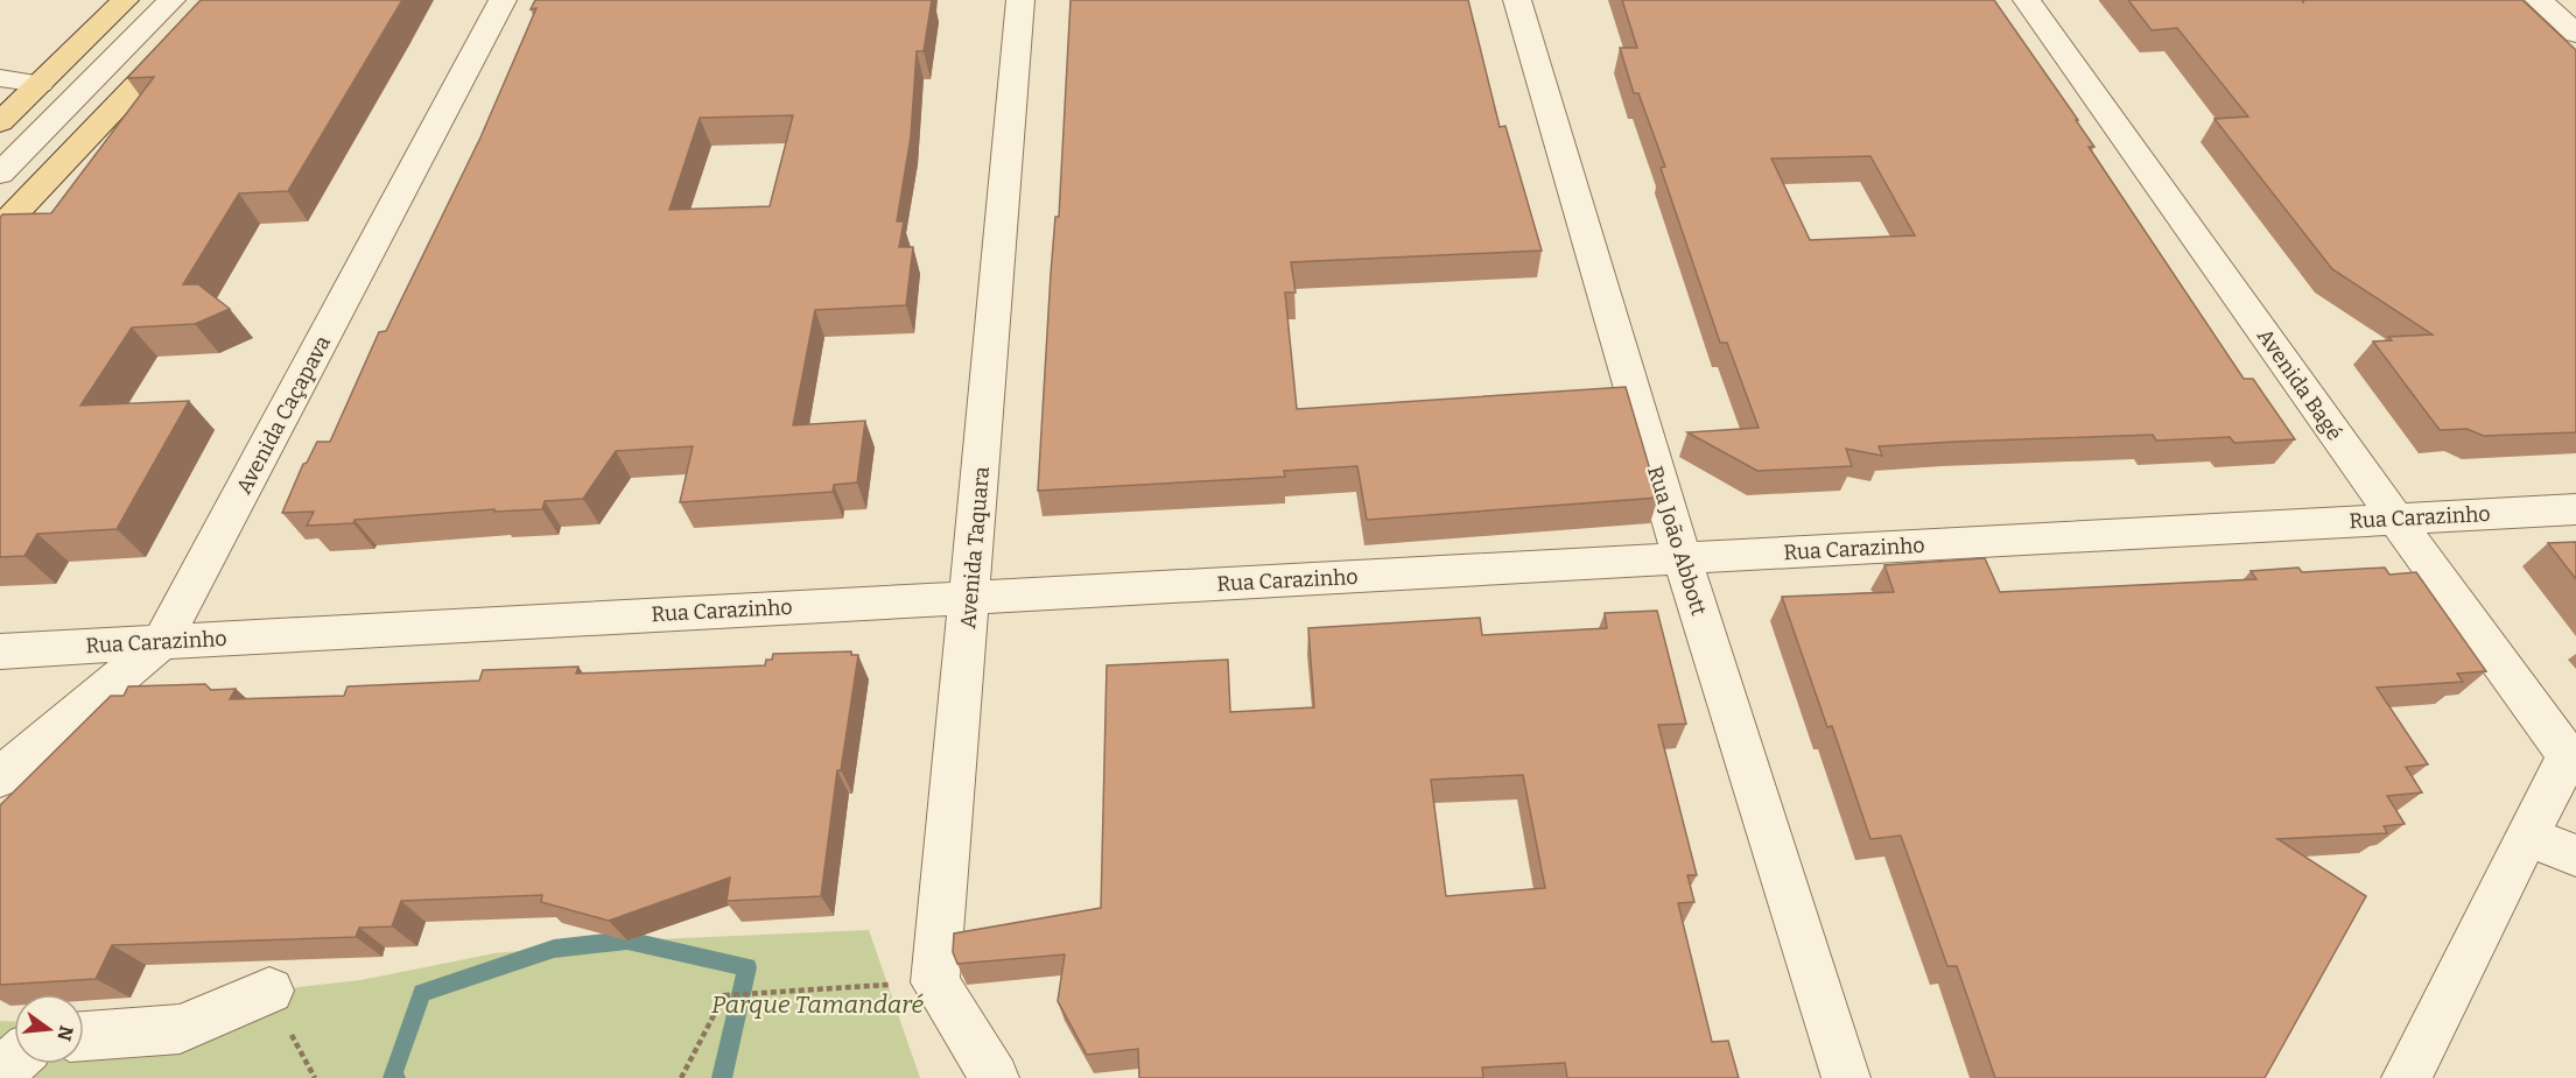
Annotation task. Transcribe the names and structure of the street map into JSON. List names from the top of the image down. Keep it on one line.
{"streets":{"street":["Avenida Bagé","Avenida Caçapava","Rua Carazinho","Rua João Abbott","Avenida Taquara"]},"crossings":[["Avenida Bagé","Rua Carazinho"],["Avenida Caçapava","Rua Carazinho"],["Rua Carazinho","Rua João Abbott"],["Rua Carazinho","Avenida Taquara"]],"parks":["Parque Tamandaré"],"north":"right"}
